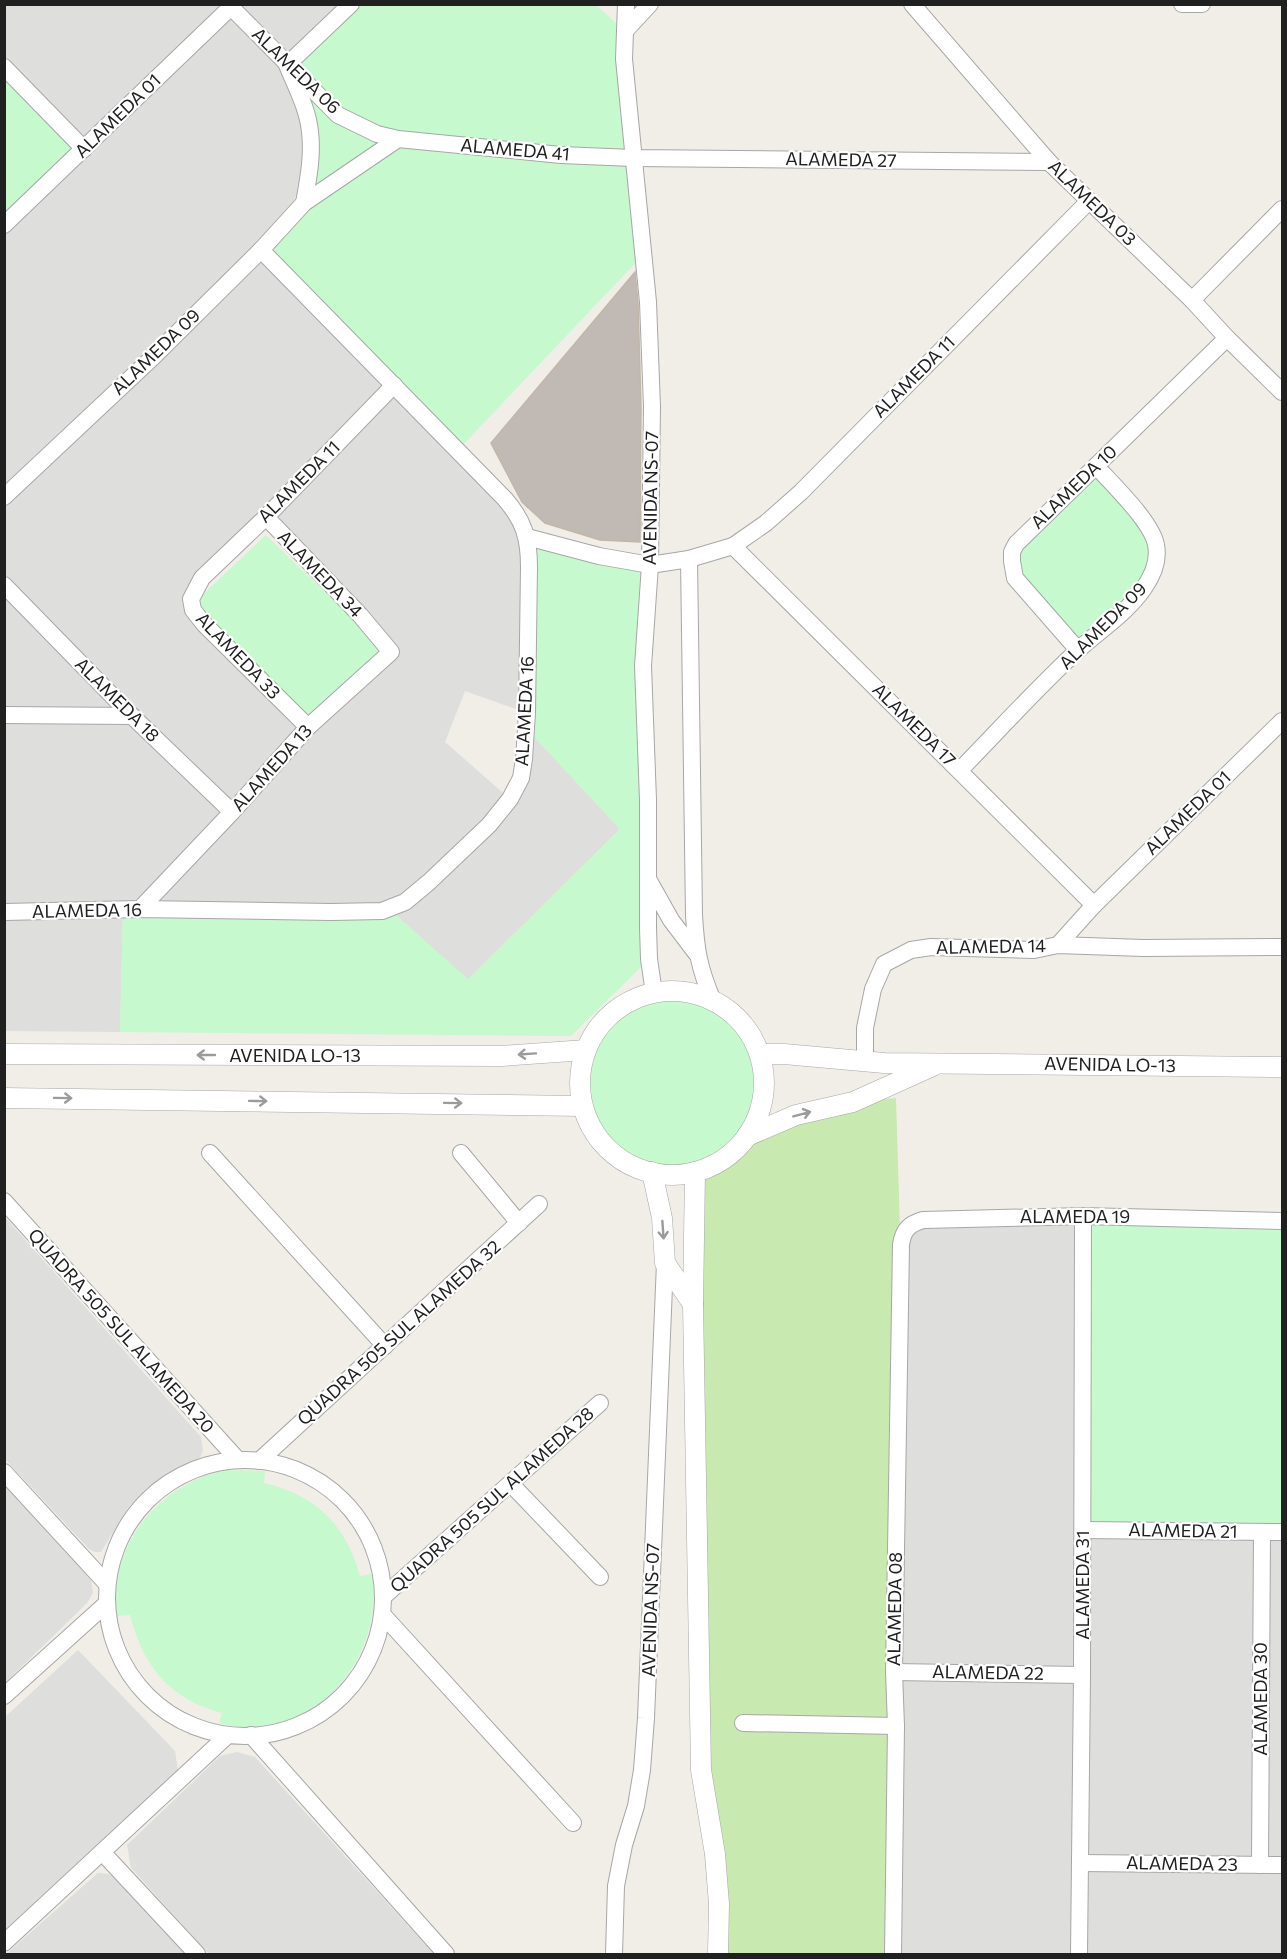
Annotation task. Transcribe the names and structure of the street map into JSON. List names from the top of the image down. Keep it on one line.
{"streets":{"street":["ALAMEDA 06","ALAMEDA 01","ALAMEDA 41","ALAMEDA 27","ALAMEDA 03","ALAMEDA 09","ALAMEDA 11","ALAMEDA 10","AVENIDA NS-07","ALAMEDA 34","ALAMEDA 33","ALAMEDA 18","ALAMEDA 16","ALAMEDA 17","ALAMEDA 13","ALAMEDA 14","AVENIDA LO-13","ALAMEDA 19","QUADRA 505 SUL ALAMEDA 20","QUADRA 505 SUL ALAMEDA 32","QUADRA 505 SUL ALAMEDA 28","ALAMEDA 21","ALAMEDA 31","ALAMEDA 08","ALAMEDA 22","ALAMEDA 30","ALAMEDA 23"]},"crossings":[["ALAMEDA 06","ALAMEDA 01"],["ALAMEDA 06","ALAMEDA 41"],["ALAMEDA 01","ALAMEDA 17"],["ALAMEDA 01","ALAMEDA 14"],["ALAMEDA 41","ALAMEDA 27"],["ALAMEDA 41","AVENIDA NS-07"],["ALAMEDA 27","ALAMEDA 03"],["ALAMEDA 27","AVENIDA NS-07"],["ALAMEDA 03","ALAMEDA 11"],["ALAMEDA 03","ALAMEDA 10"],["ALAMEDA 09","ALAMEDA 10"],["ALAMEDA 09","ALAMEDA 16"],["ALAMEDA 09","ALAMEDA 17"],["ALAMEDA 11","AVENIDA NS-07"],["ALAMEDA 11","ALAMEDA 34"],["ALAMEDA 11","ALAMEDA 33"],["ALAMEDA 11","ALAMEDA 16"],["ALAMEDA 11","ALAMEDA 17"],["AVENIDA NS-07","AVENIDA LO-13"],["ALAMEDA 34","ALAMEDA 13"],["ALAMEDA 33","ALAMEDA 13"],["ALAMEDA 18","ALAMEDA 13"],["ALAMEDA 16","ALAMEDA 13"],["ALAMEDA 14","AVENIDA LO-13"],["ALAMEDA 19","ALAMEDA 31"],["ALAMEDA 19","ALAMEDA 08"],["ALAMEDA 21","ALAMEDA 31"],["ALAMEDA 21","ALAMEDA 30"],["ALAMEDA 31","ALAMEDA 22"],["ALAMEDA 31","ALAMEDA 23"],["ALAMEDA 08","ALAMEDA 22"],["ALAMEDA 30","ALAMEDA 23"]]}
